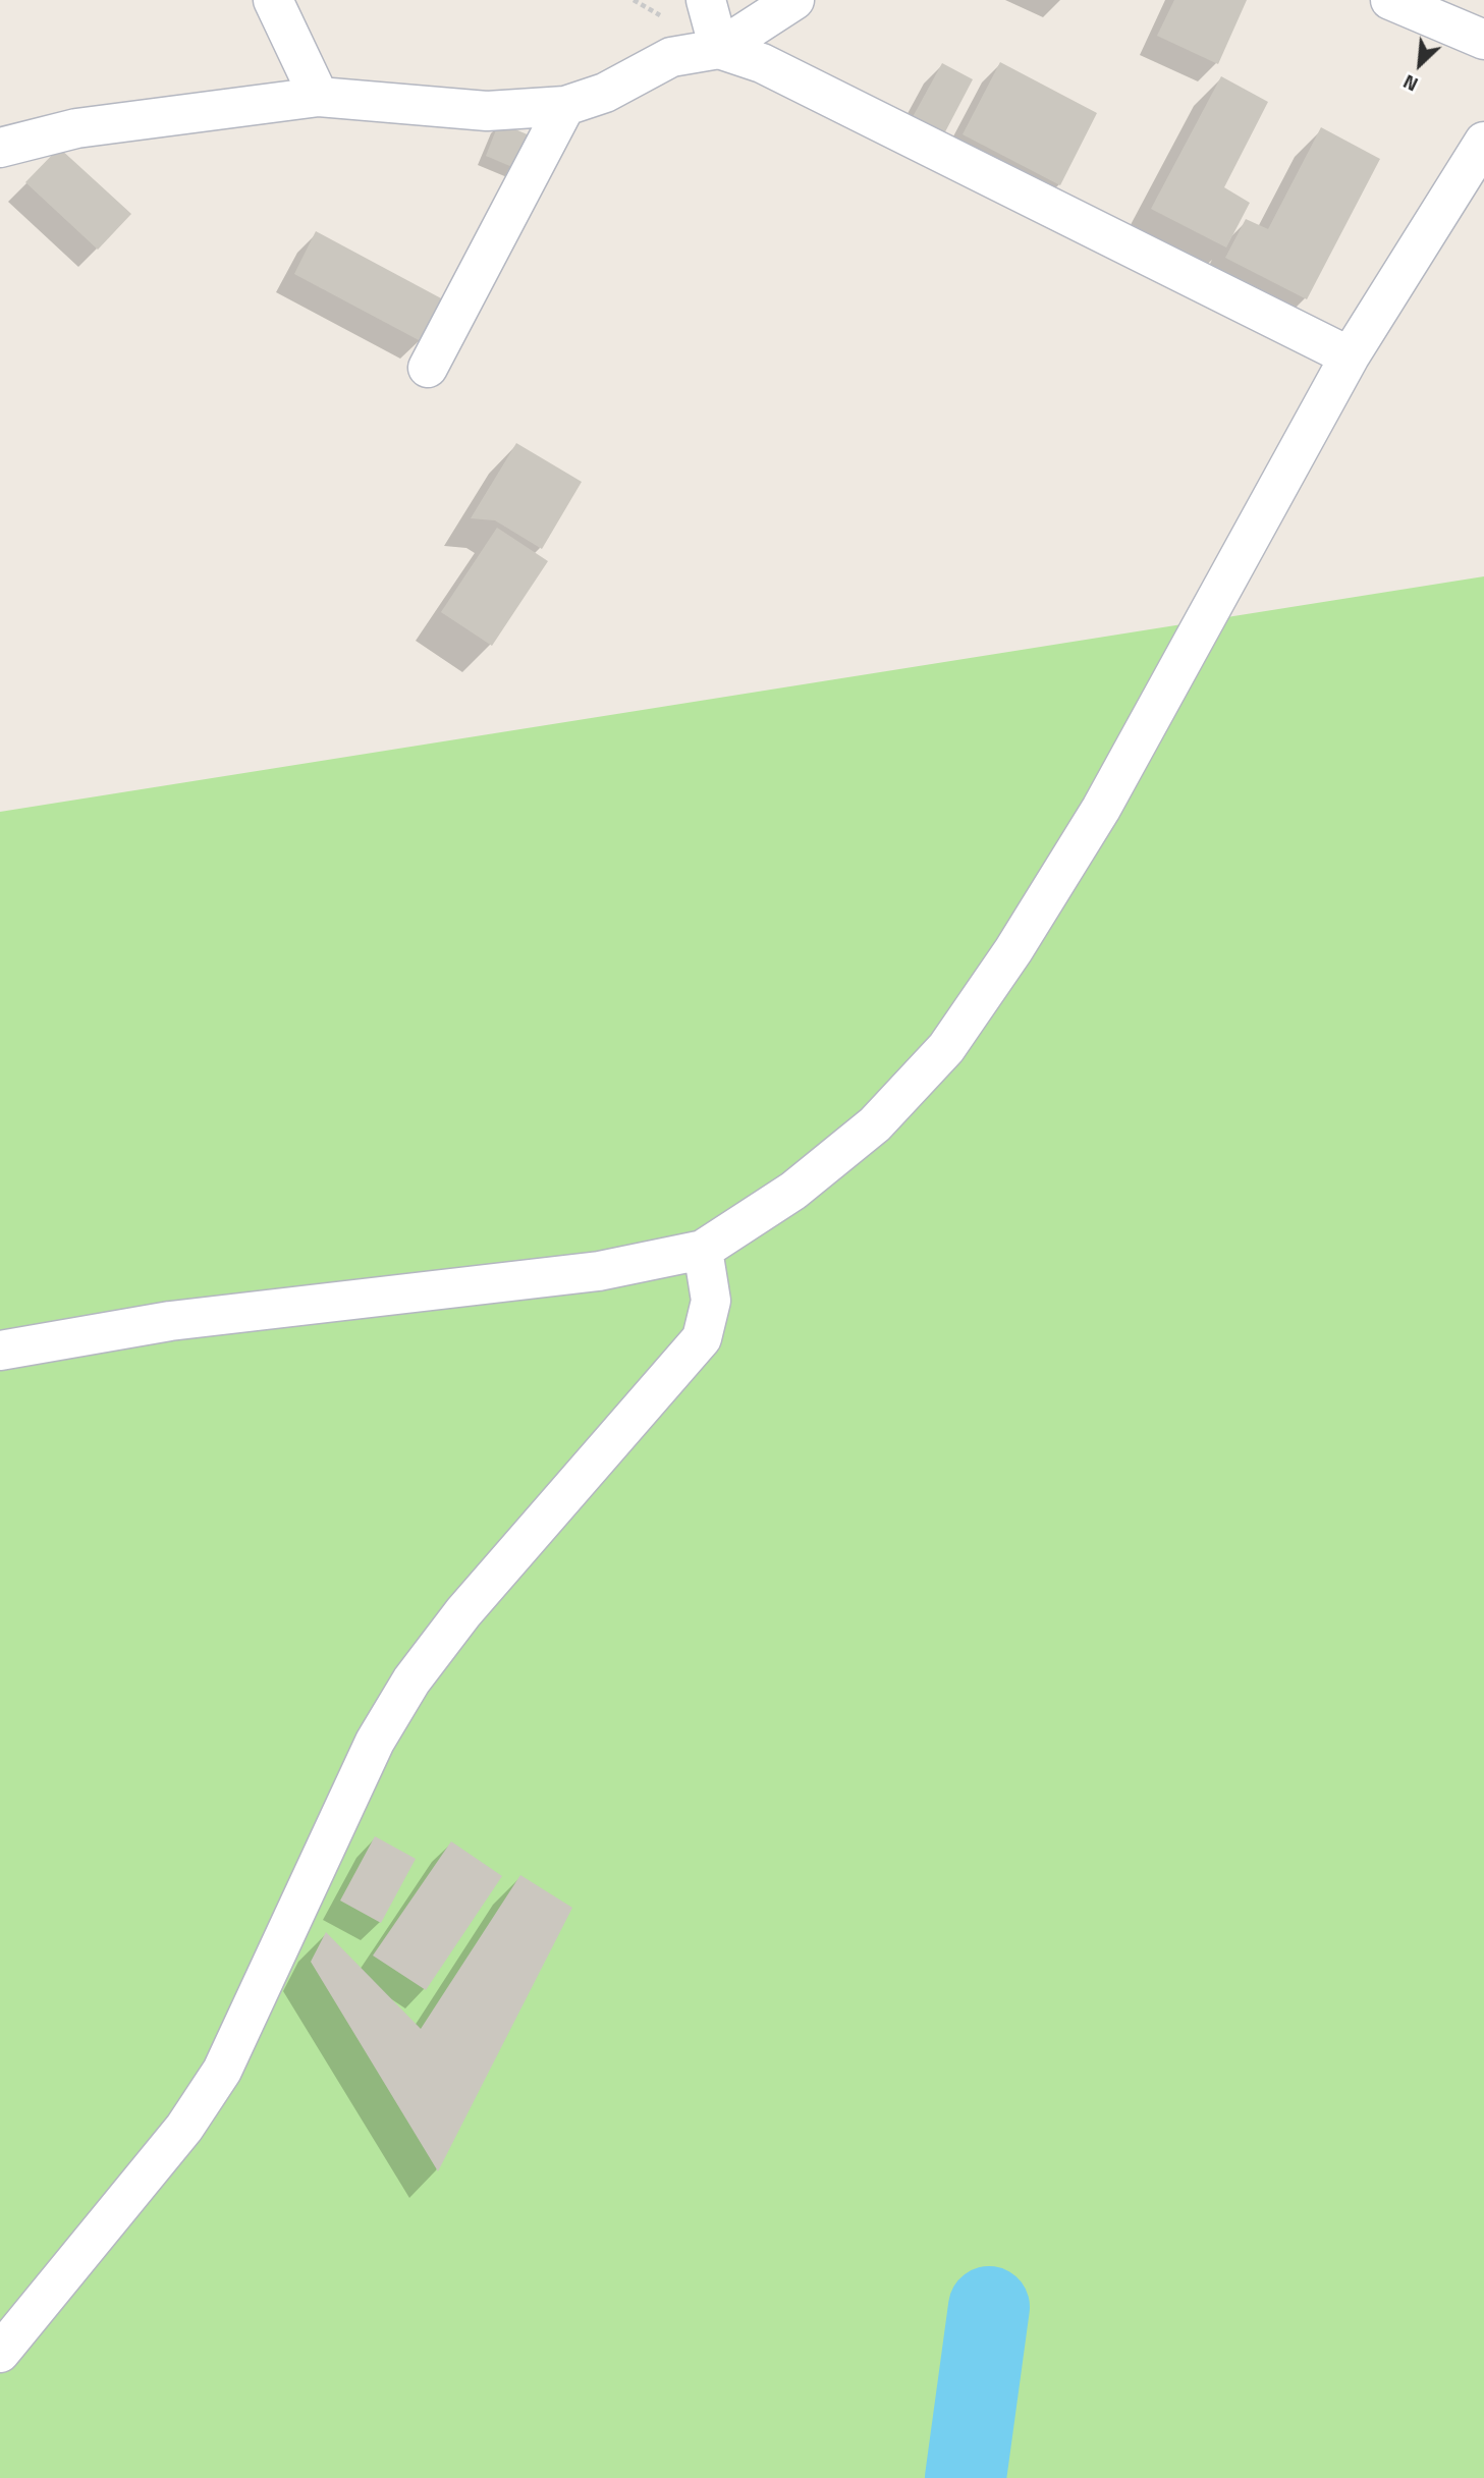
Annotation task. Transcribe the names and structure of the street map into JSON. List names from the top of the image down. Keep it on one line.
{"north":"bottom left"}
